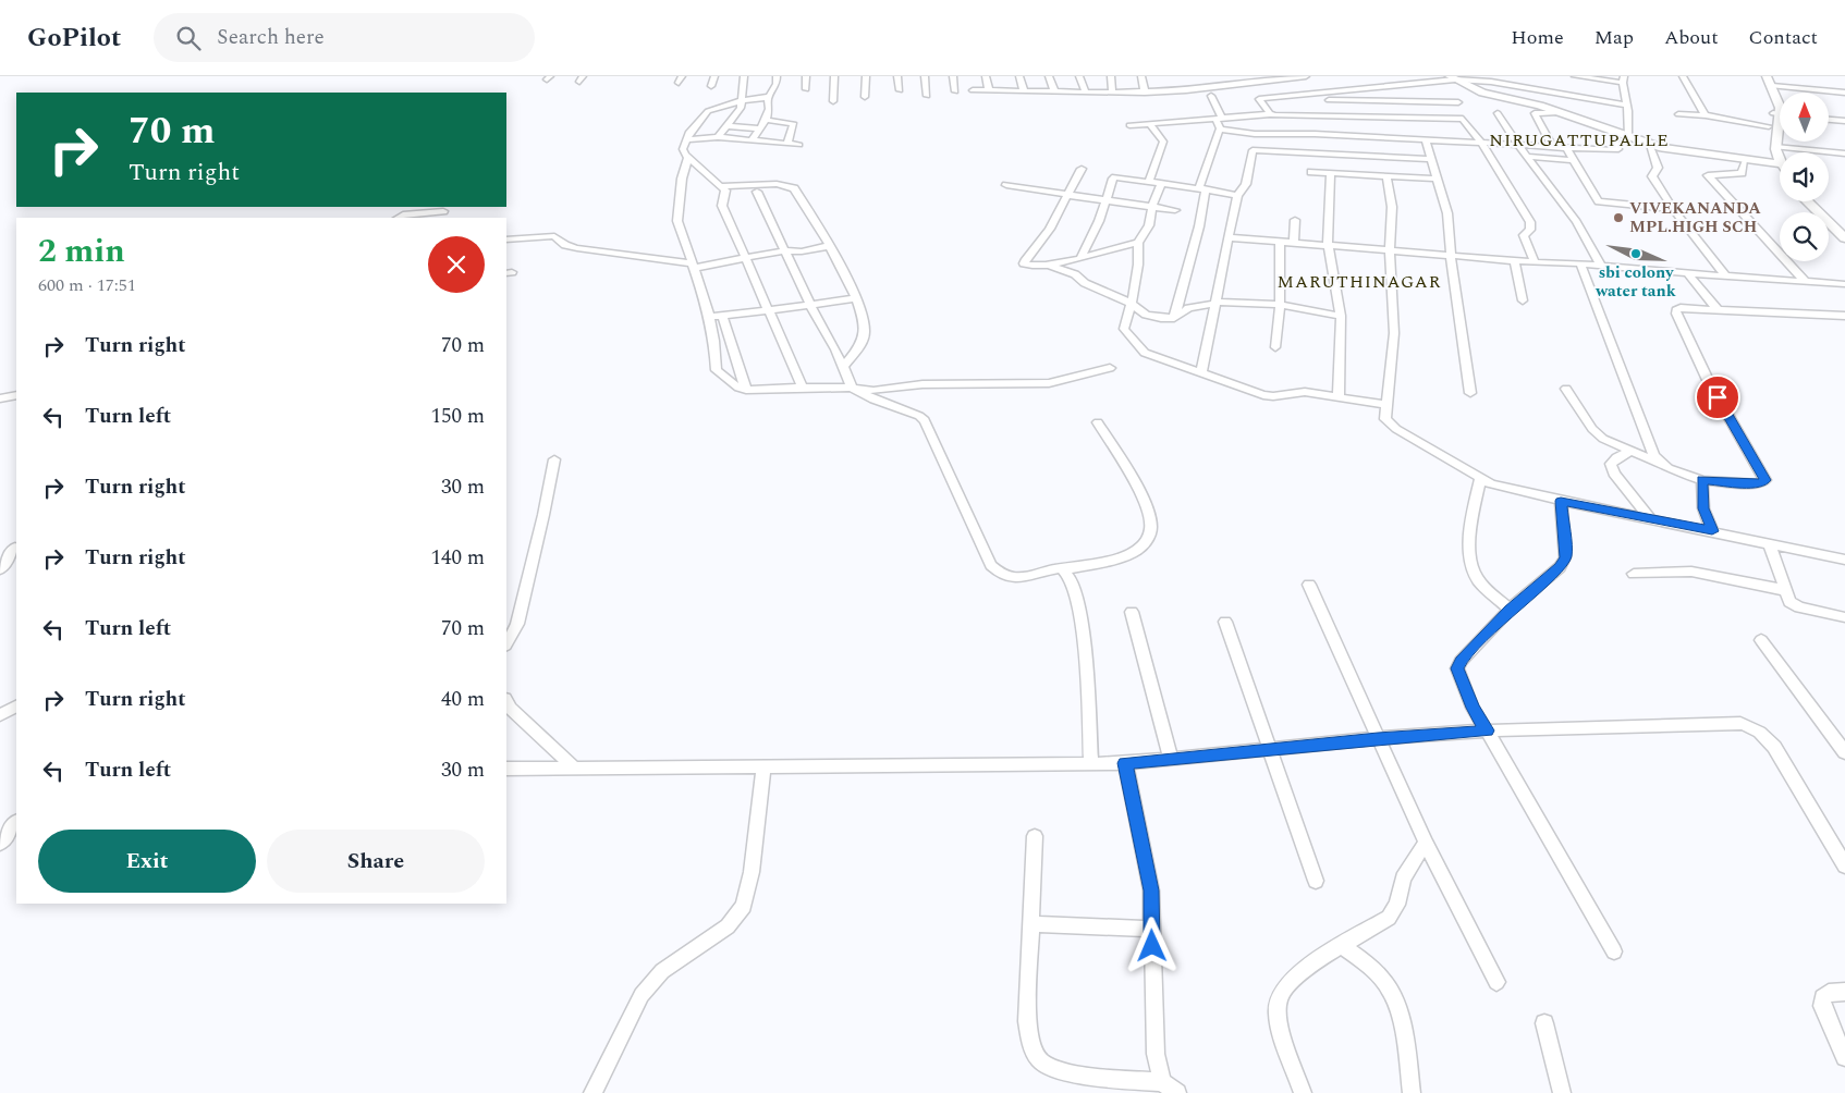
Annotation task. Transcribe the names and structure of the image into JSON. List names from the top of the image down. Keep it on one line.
{"districts":["NIRUGATTUPALLE","MARUTHINAGAR"],"places":["VIVEKANANDA MPL.HIGH SCH","sbi colony water tank"],"north":"top","page":{"header":"GoPilot","search":"Search here","nav":["Home","Map","About","Contact"],"turn":["70 m","Turn right"],"heading":["2 min","600 m · 17:51"],"list":[{"name":"Turn right","value":"70 m"},{"name":"Turn left","value":"150 m"},{"name":"Turn right","value":"30 m"},{"name":"Turn right","value":"140 m"},{"name":"Turn left","value":"70 m"},{"name":"Turn right","value":"40 m"},{"name":"Turn left","value":"30 m"}],"buttons":["Exit","Share"]}}
